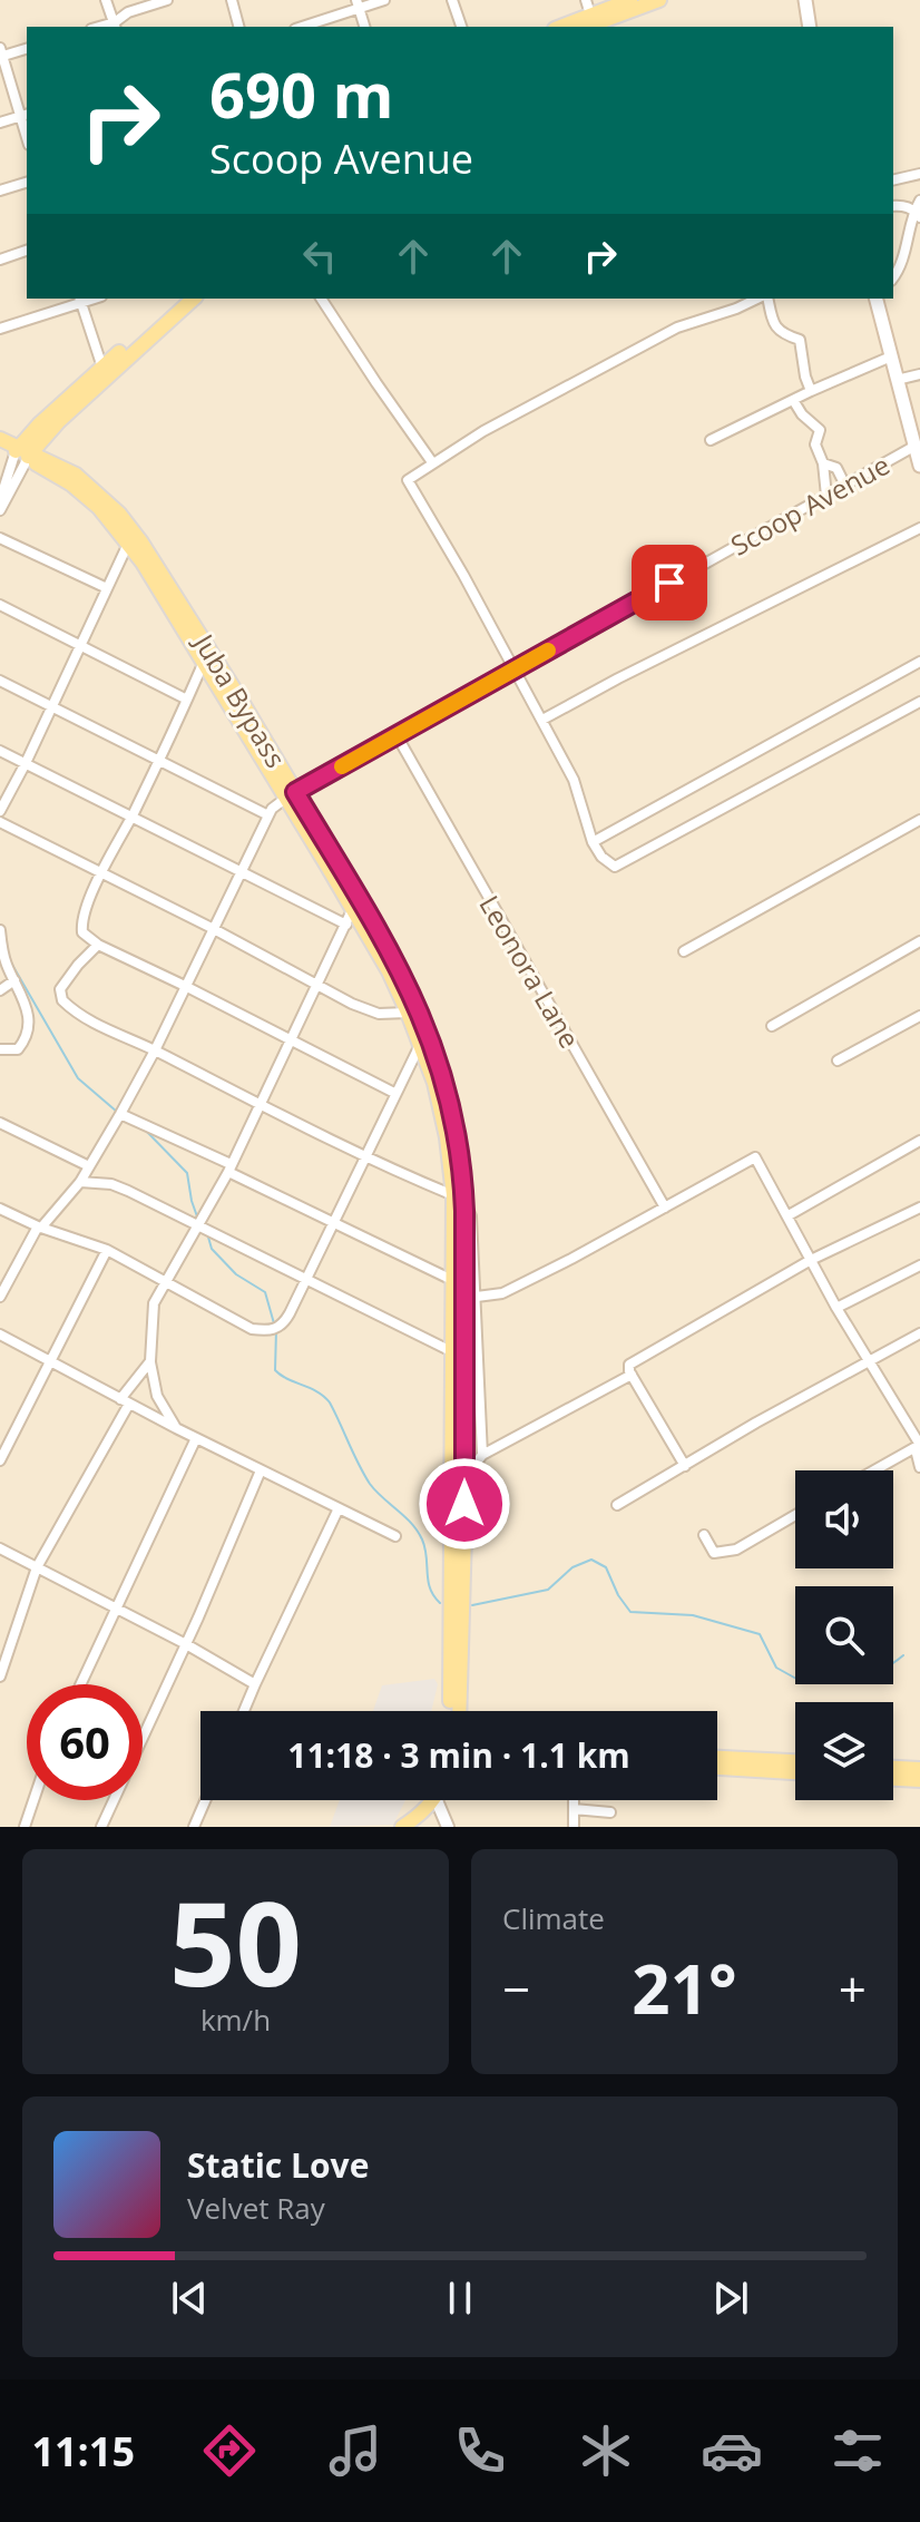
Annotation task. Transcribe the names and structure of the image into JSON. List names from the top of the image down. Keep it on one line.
{"streets":{"main road":["Juba Bypass"],"street":["Scoop Avenue","Leonora Lane"]},"crossings":[["Scoop Avenue","Juba Bypass"],["Scoop Avenue","Leonora Lane"]],"page":{"turn":["690 m","Scoop Avenue"],"limit":"60","trip":"11:18 · 3 min · 1.1 km","tile":[["50","km/h"],"Climate"],"heat":["−","21°","+"],"song":["Static Love","Velvet Ray"],"tabs":"11:15"}}
